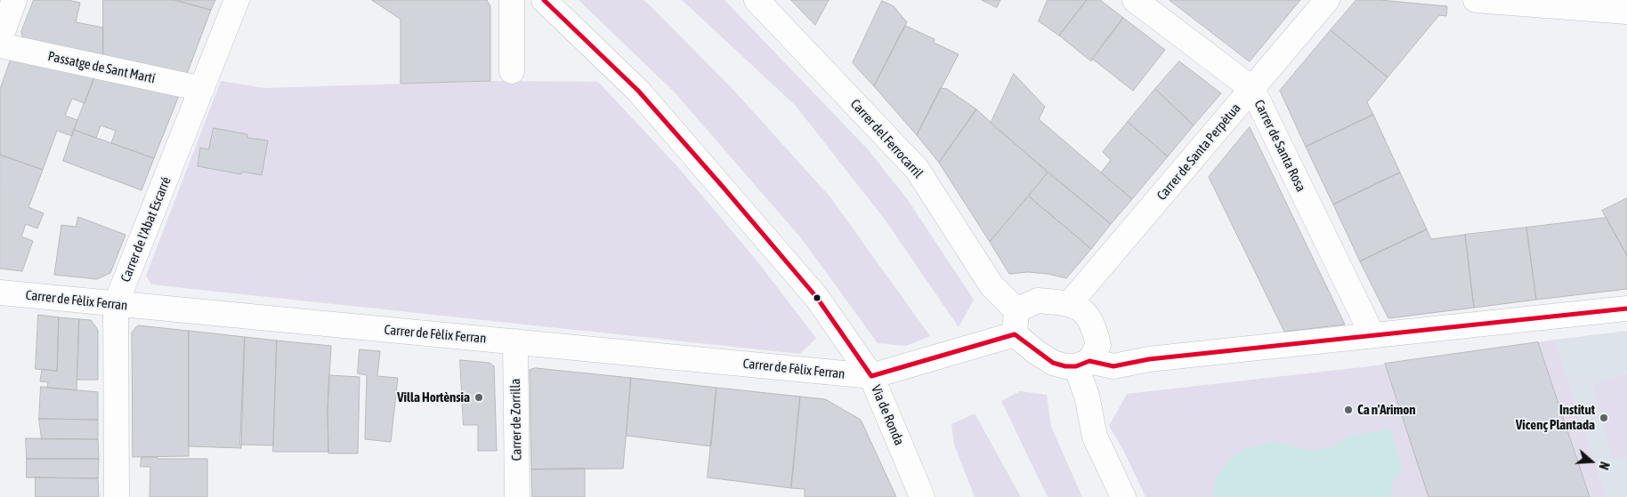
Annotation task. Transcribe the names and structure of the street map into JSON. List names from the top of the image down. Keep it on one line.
{"streets":{"street":["Passatge de Sant Martí","Carrer del Ferrocarril","Carrer de Santa Rosa","Carrer de Santa Perpètua","Carrer de l'Abat Escarré","Carrer de Fèlix Ferran","Via de Ronda","Carrer de Zorrilla"]},"crossings":[["Passatge de Sant Martí","Carrer de l'Abat Escarré"],["Carrer del Ferrocarril","Carrer de Santa Perpètua"],["Carrer de Santa Rosa","Carrer de Santa Perpètua"],["Carrer de l'Abat Escarré","Carrer de Fèlix Ferran"],["Carrer de Fèlix Ferran","Via de Ronda"],["Carrer de Fèlix Ferran","Carrer de Zorrilla"]],"places":["Villa Hortènsia","Ca n'Arimon","Institut Vicenç Plantada"],"north":"right"}
